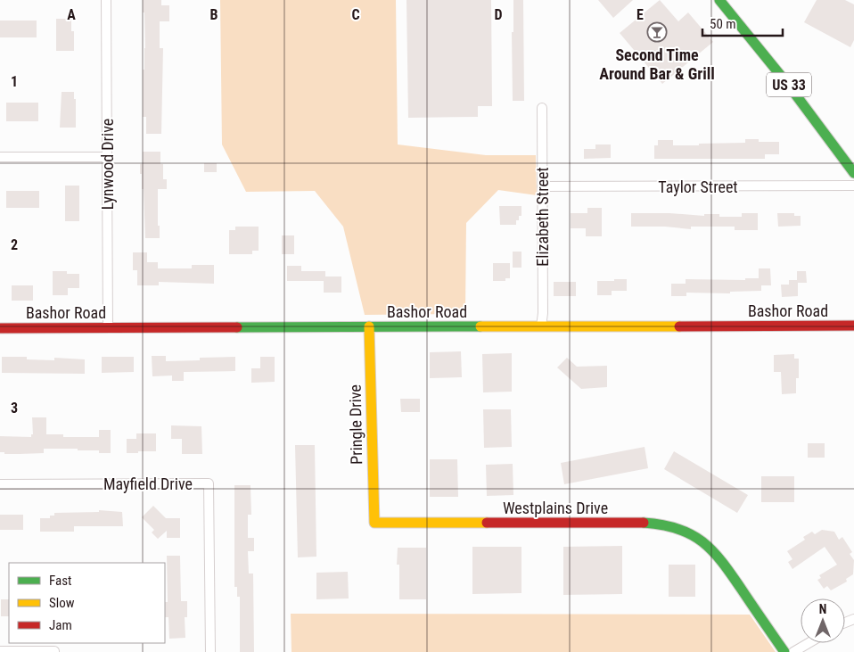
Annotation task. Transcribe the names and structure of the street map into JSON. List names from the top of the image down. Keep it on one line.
{"streets":{"main road":["US 33","Bashor Road","Pringle Drive","Westplains Drive"],"street":["Lynwood Drive","Taylor Street","Elizabeth Street","Mayfield Drive"]},"crossings":[["Lynwood Drive","Bashor Road"],["Taylor Street","Elizabeth Street"],["Elizabeth Street","Bashor Road"],["Bashor Road","Pringle Drive"],["Pringle Drive","Westplains Drive"]],"places":{"bar":["Second Time Around Bar & Grill"]},"legend":["Fast","Slow","Jam"],"scale_bar":"50 m","north":"top","grid":{"columns":["A","B","C","D","E"],"rows":["1","2","3"]}}
